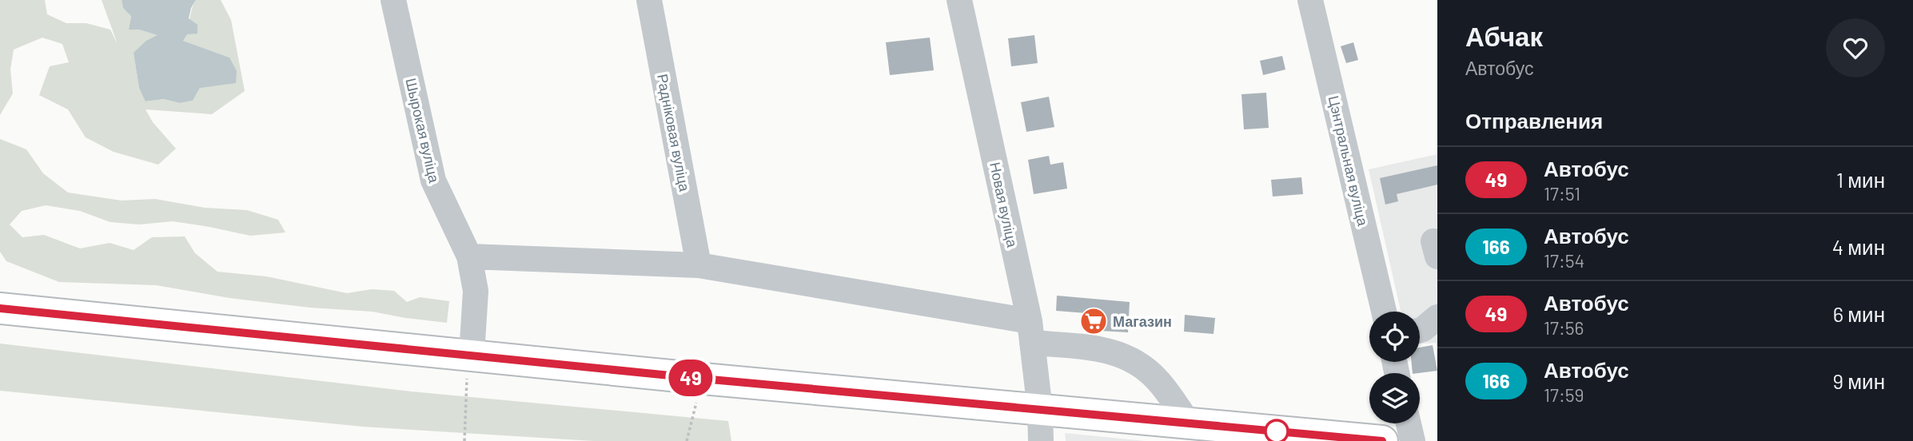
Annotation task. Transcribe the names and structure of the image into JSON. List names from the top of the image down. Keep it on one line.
{"streets":{"street":["Шырокая вуліца","Радніковая вуліца","Цэнтральная вуліца","Новая вуліца"]},"places":{"supermarket":["Магазин"]},"lines":["bus line 49"],"page":{"on_map":"49","heading":[["Абчак","Автобус"],"Отправления"],"list":[{"mark":"49","name":"Автобус","note":"17:51","value":"1 мин"},{"mark":"166","name":"Автобус","note":"17:54","value":"4 мин"},{"mark":"49","name":"Автобус","note":"17:56","value":"6 мин"},{"mark":"166","name":"Автобус","note":"17:59","value":"9 мин"}]}}
